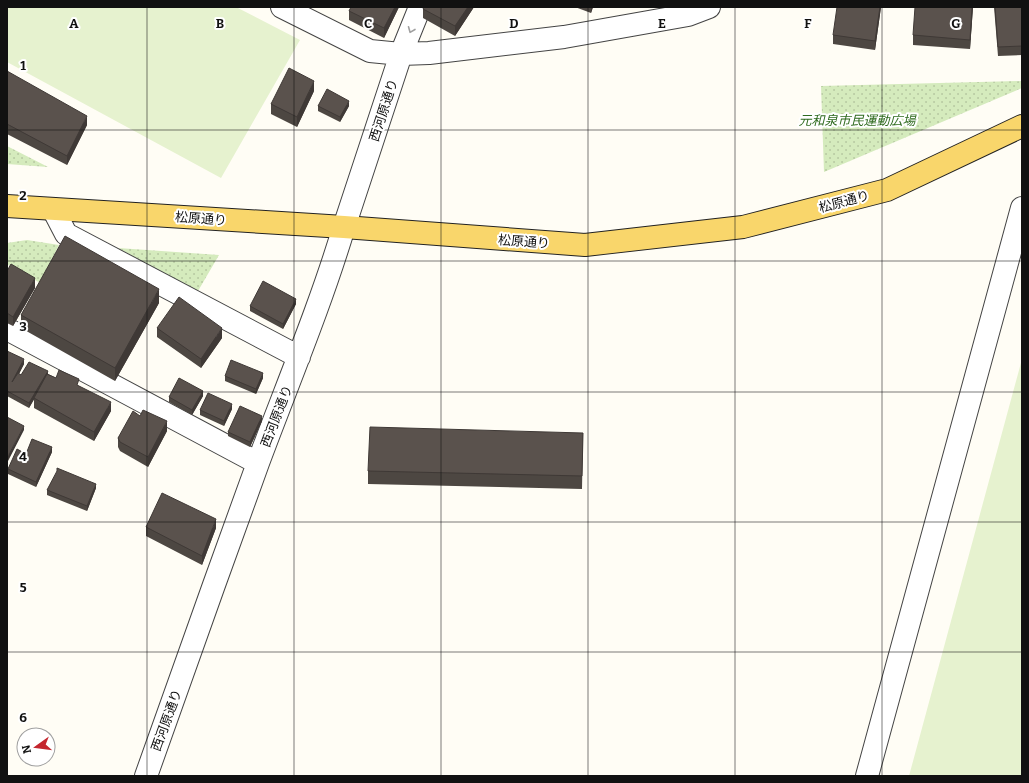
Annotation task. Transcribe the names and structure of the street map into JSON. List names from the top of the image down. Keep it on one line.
{"streets":{"main road":["松原通り"],"street":["西河原通り"]},"crossings":[["西河原通り","松原通り"]],"parks":["元和泉市民運動広場"],"north":"left","grid":{"columns":["A","B","C","D","E","F","G"],"rows":["1","2","3","4","5","6"]}}
